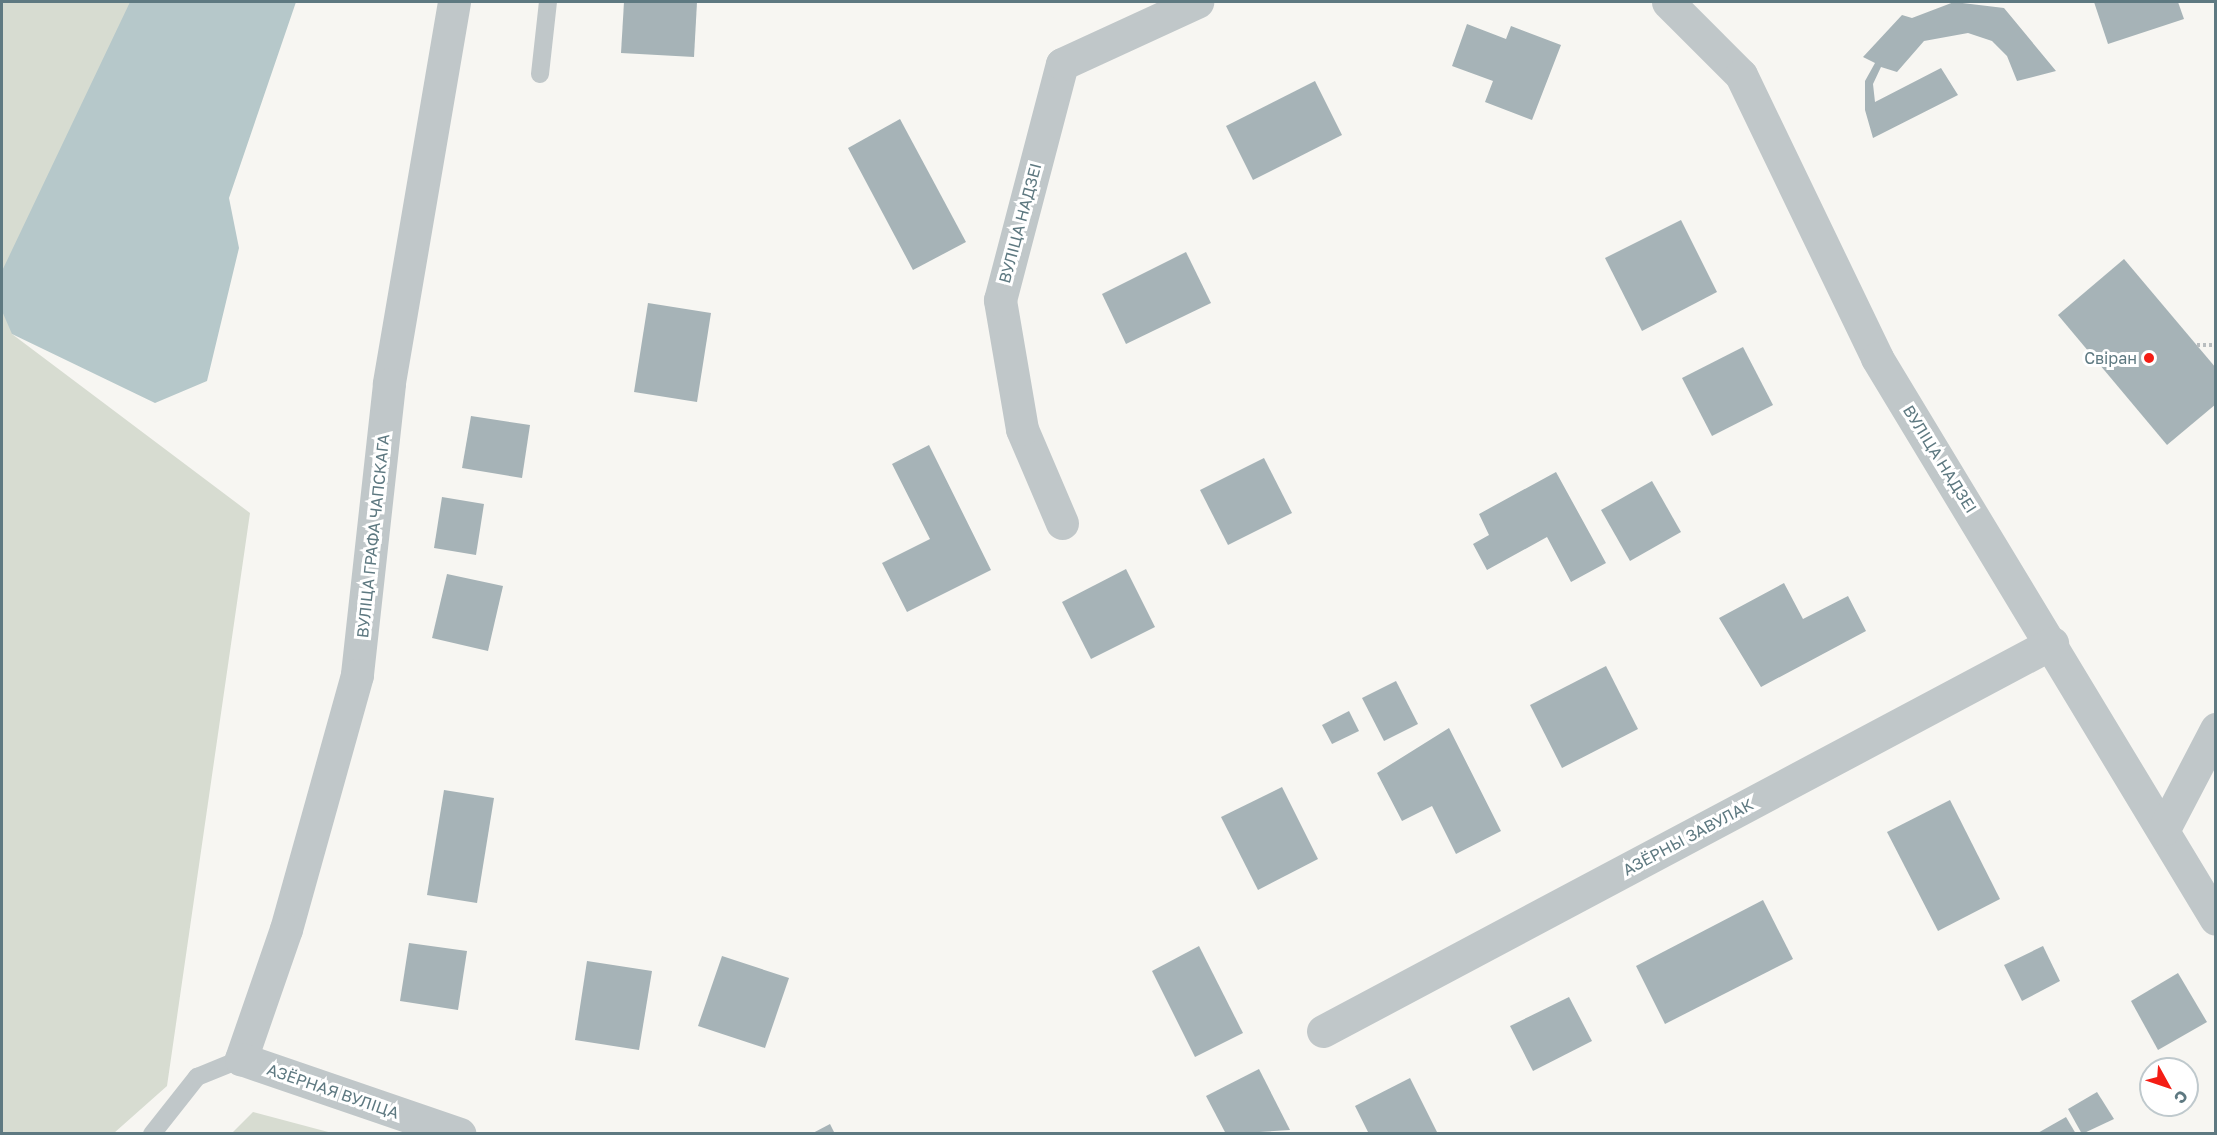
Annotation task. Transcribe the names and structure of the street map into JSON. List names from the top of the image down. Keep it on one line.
{"streets":{"street":["ВУЛІЦА НАДЗЕІ","ВУЛІЦА ГРАФА ЧАПСКАГА","АЗЁРНЫ ЗАВУЛАК","АЗЁРНАЯ ВУЛІЦА"]},"crossings":[["ВУЛІЦА НАДЗЕІ","АЗЁРНЫ ЗАВУЛАК"],["ВУЛІЦА ГРАФА ЧАПСКАГА","АЗЁРНАЯ ВУЛІЦА"]],"places":["Свіран"],"north":"bottom right"}
